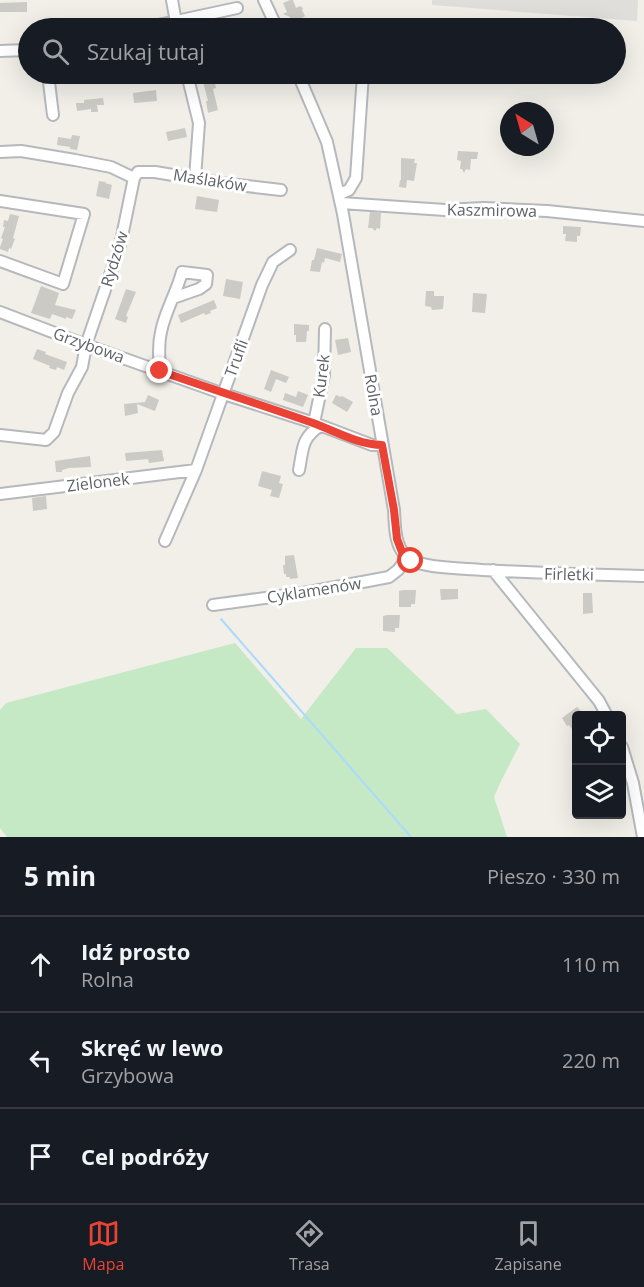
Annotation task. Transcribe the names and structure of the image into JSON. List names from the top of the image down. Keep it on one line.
{"streets":{"street":["Maślaków","Kaszmirowa","Rydzów","Grzybowa","Trufli","Kurek","Rolna","Zielonek","Firletki","Cyklamenów"]},"crossings":[["Maślaków","Rydzów"],["Kaszmirowa","Rolna"],["Rydzów","Grzybowa"],["Grzybowa","Trufli"],["Grzybowa","Kurek"],["Grzybowa","Rolna"],["Trufli","Zielonek"],["Rolna","Cyklamenów"]],"north":"top left","page":{"search":"Szukaj tutaj","heading":["5 min","Pieszo · 330 m"],"list":[["Idź prosto","Rolna","110 m"],["Skręć w lewo","Grzybowa","220 m"],"Cel podróży"],"nav":["Mapa","Trasa","Zapisane"]}}
